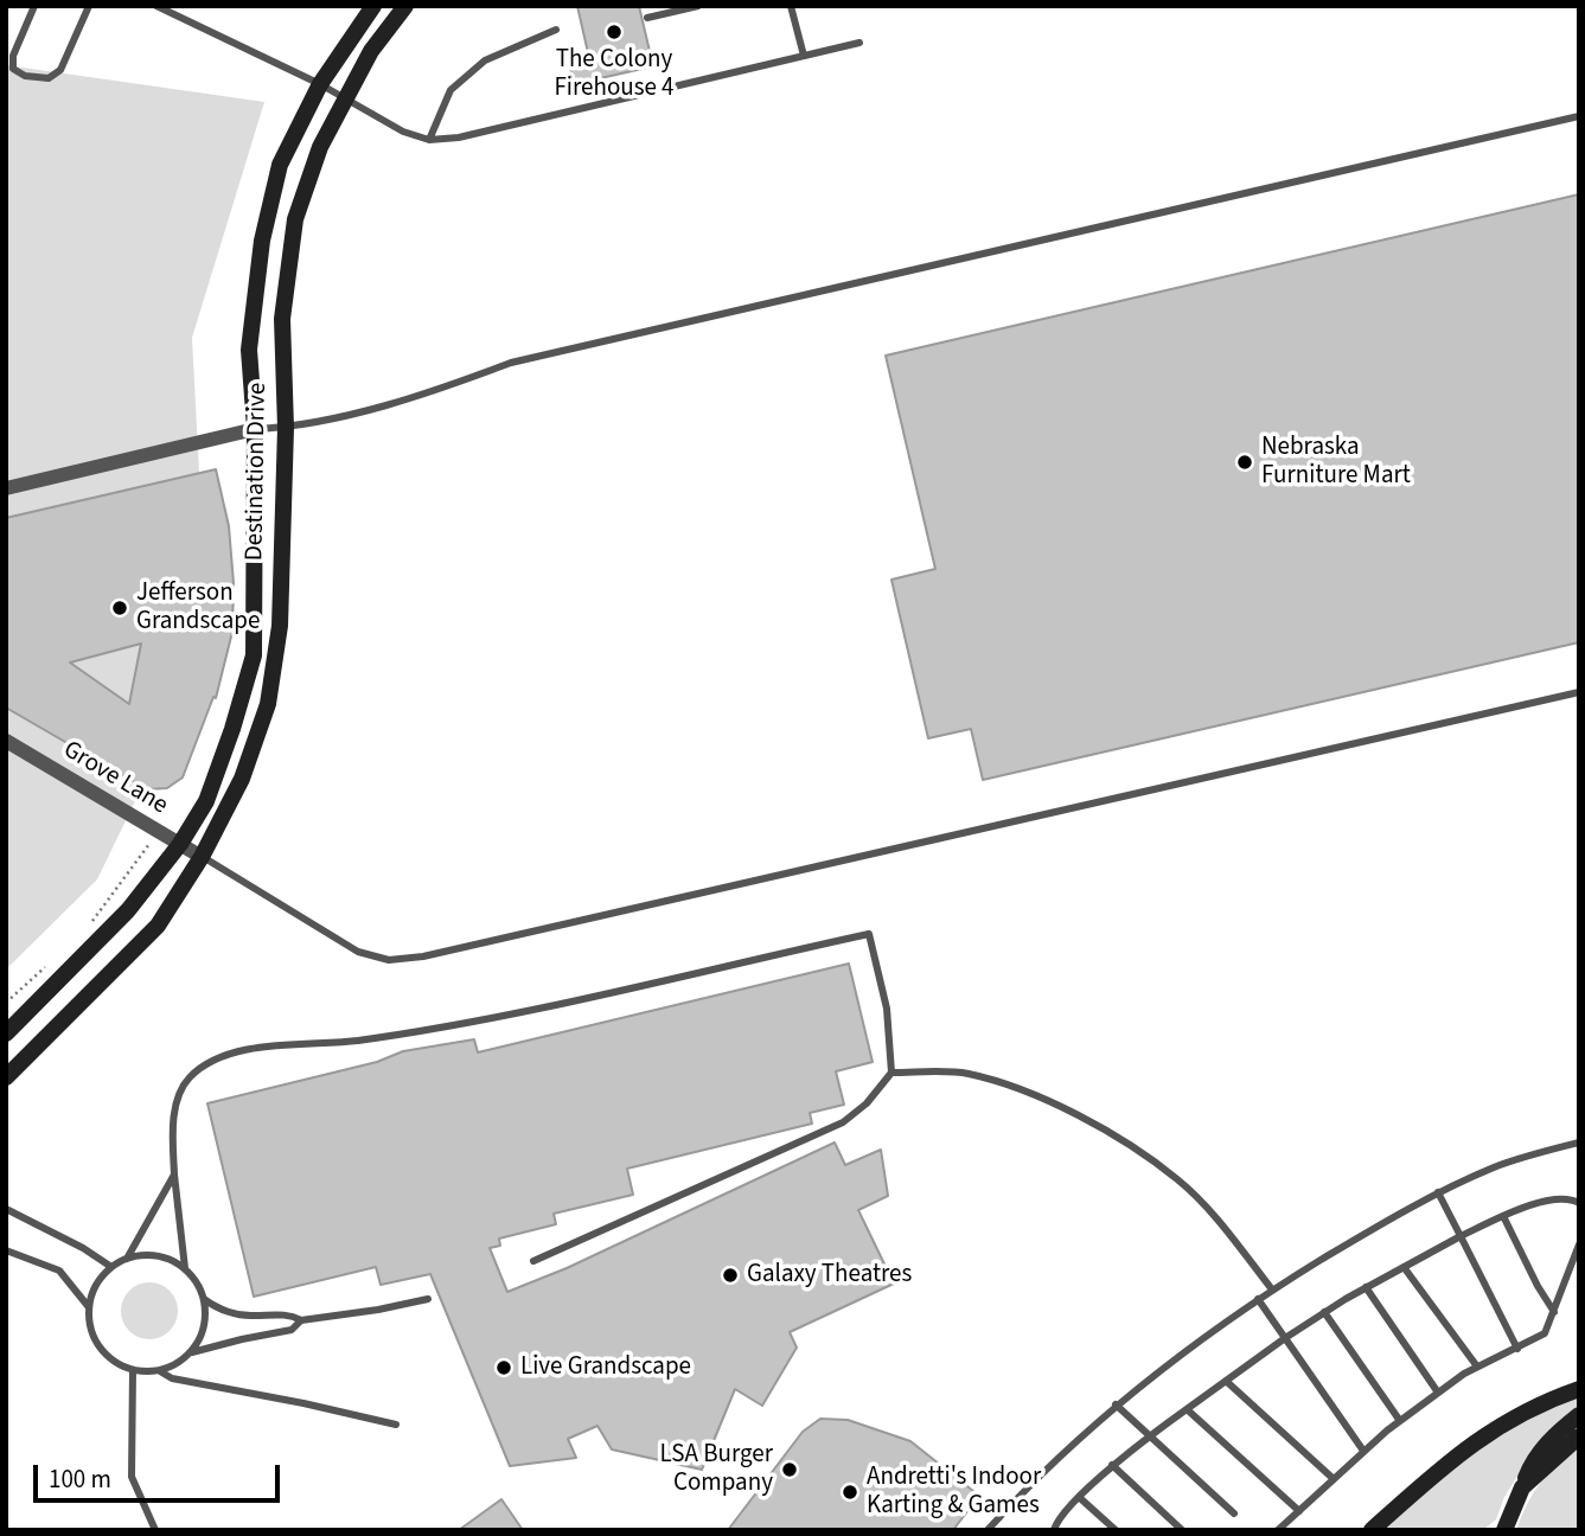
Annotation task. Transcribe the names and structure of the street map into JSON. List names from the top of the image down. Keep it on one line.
{"streets":{"street":["Destination Drive","Grove Lane"]},"crossings":[["Destination Drive","Grove Lane"]],"places":["The Colony Firehouse 4","Nebraska Furniture Mart","Jefferson Grandscape","Galaxy Theatres","Live Grandscape","LSA Burger Company","Andretti's Indoor Karting & Games"],"scale_bar":"100 m"}
